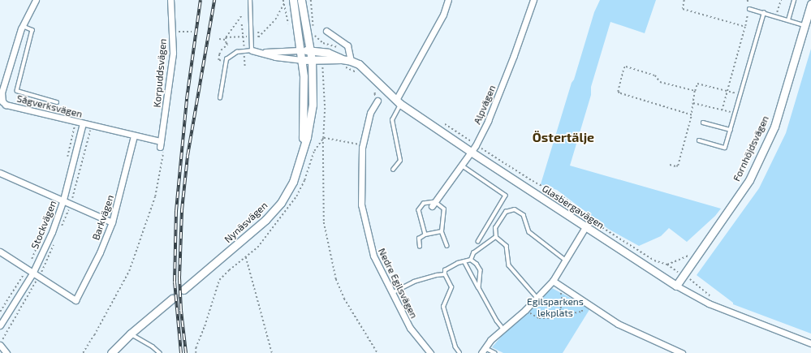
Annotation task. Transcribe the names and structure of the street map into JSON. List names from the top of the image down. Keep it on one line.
{"streets":{"street":["Korpuddsvägen","Alpvägen","Sågverksvägen","Fornhöjdsvägen","Glasbergavägen","Barkvägen","Nynäsvägen","Stockvägen","Nedre Egilsvägen"]},"crossings":[["Korpuddsvägen","Sågverksvägen"],["Alpvägen","Glasbergavägen"],["Sågverksvägen","Barkvägen"],["Sågverksvägen","Stockvägen"],["Fornhöjdsvägen","Glasbergavägen"],["Glasbergavägen","Nynäsvägen"],["Barkvägen","Stockvägen"]],"districts":["Östertälje"],"parks":["Egilsparkens lekplats"]}
